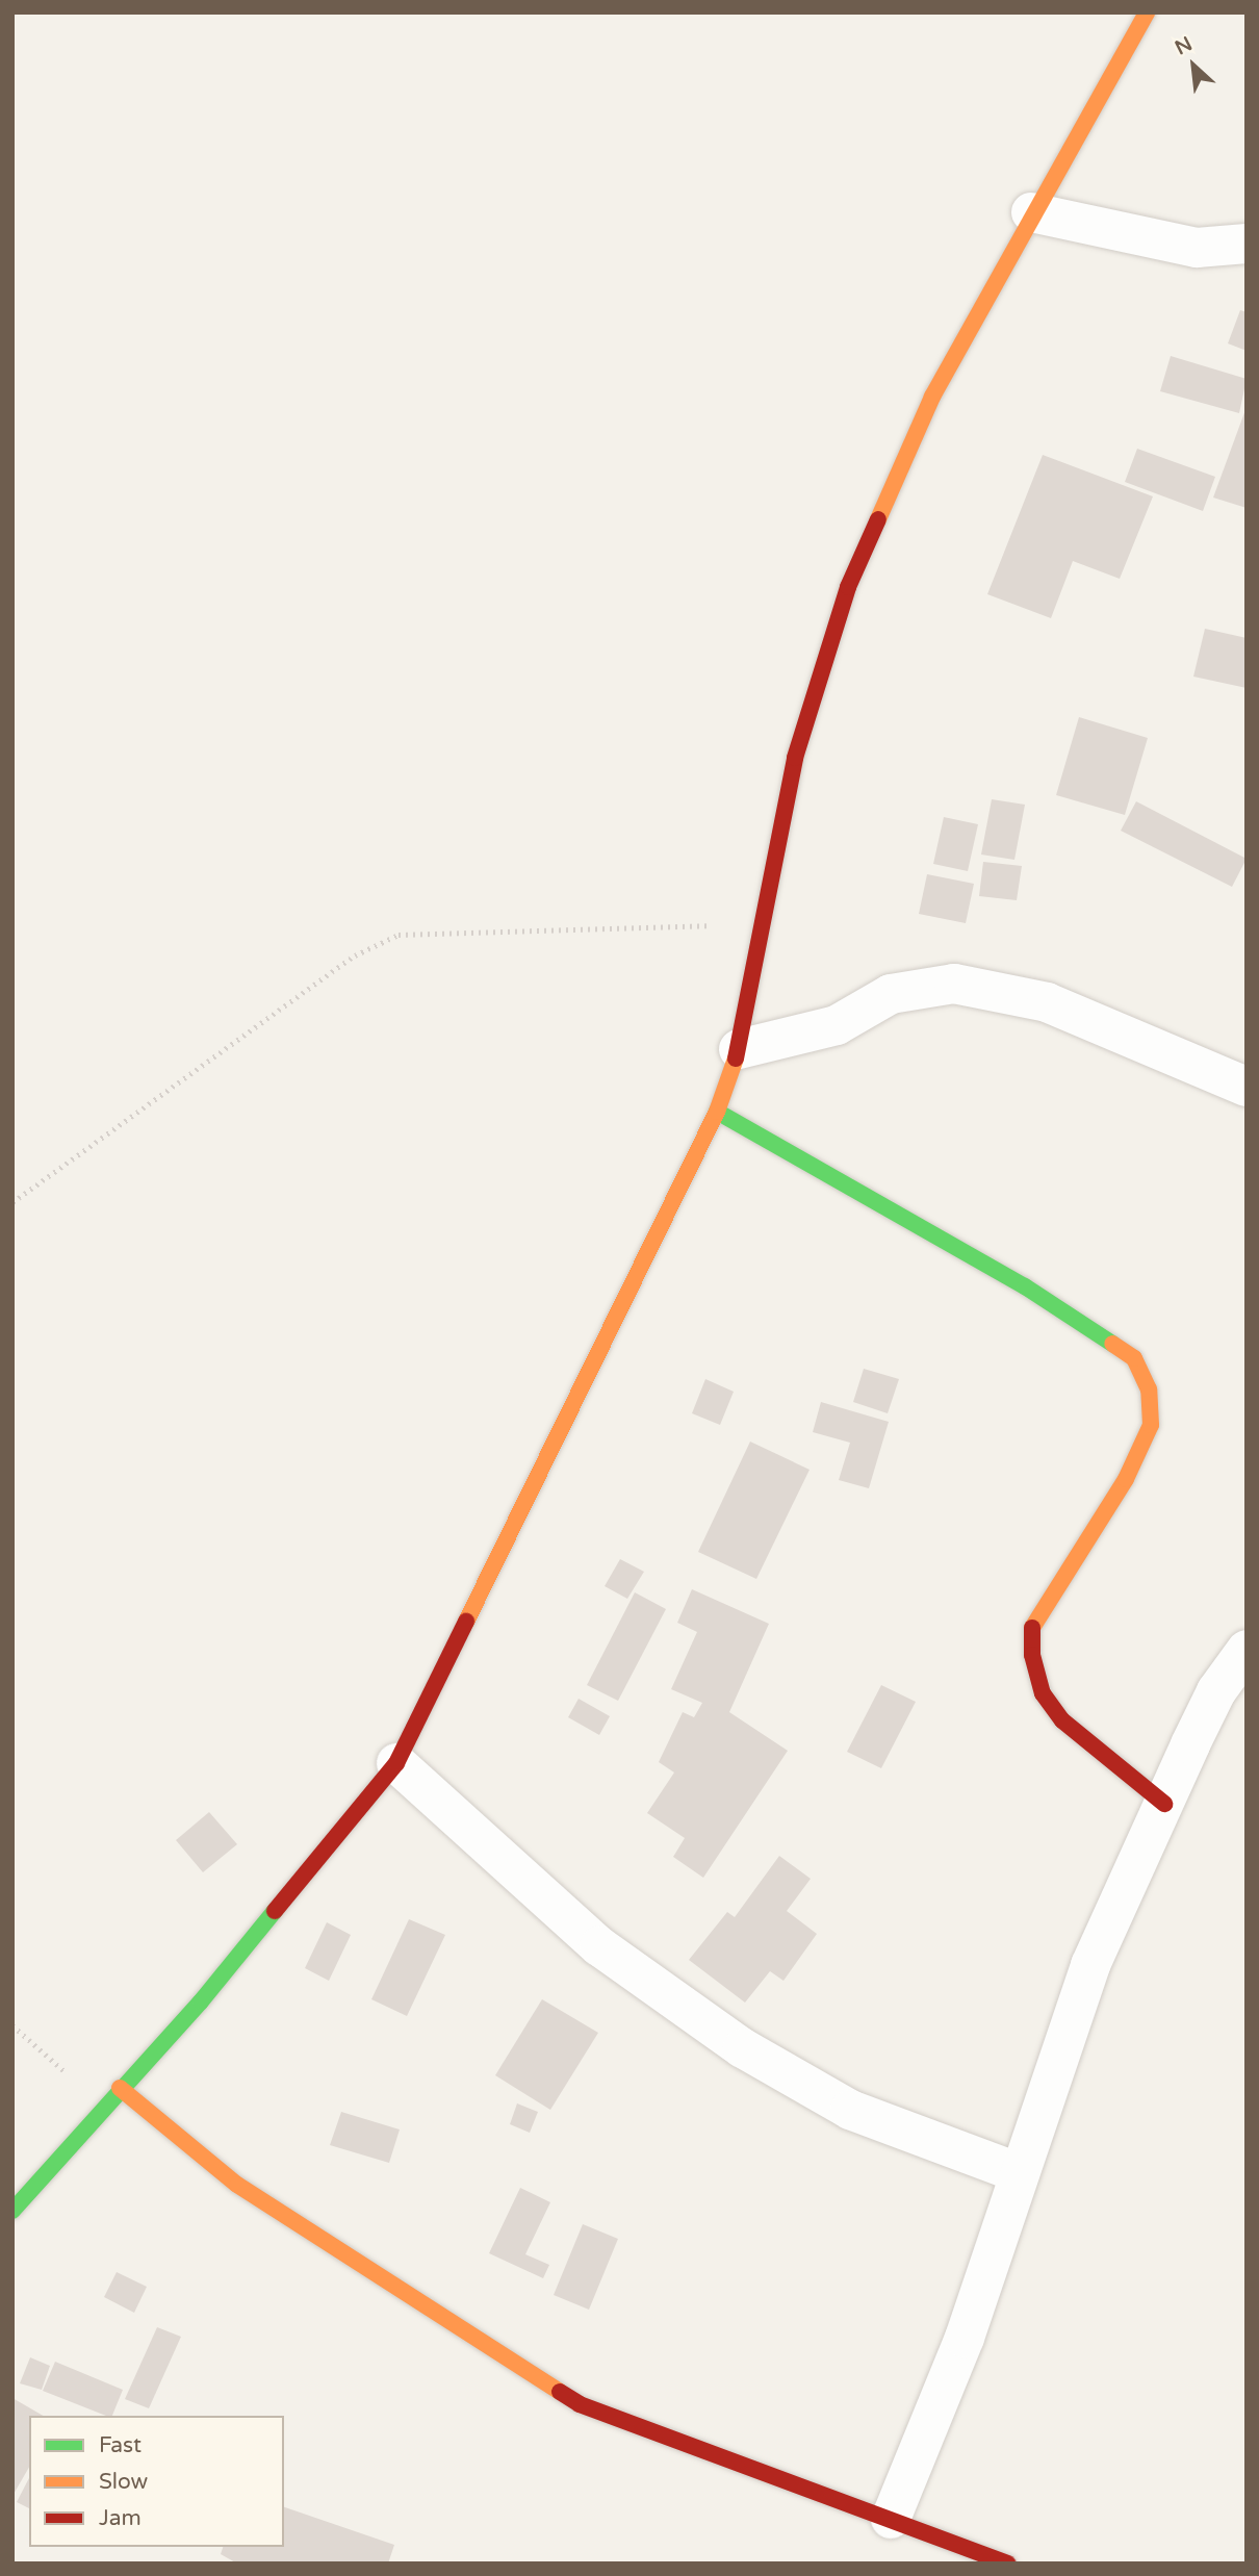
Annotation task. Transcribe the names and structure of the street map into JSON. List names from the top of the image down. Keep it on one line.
{"legend":["Fast","Slow","Jam"],"north":"top left"}
